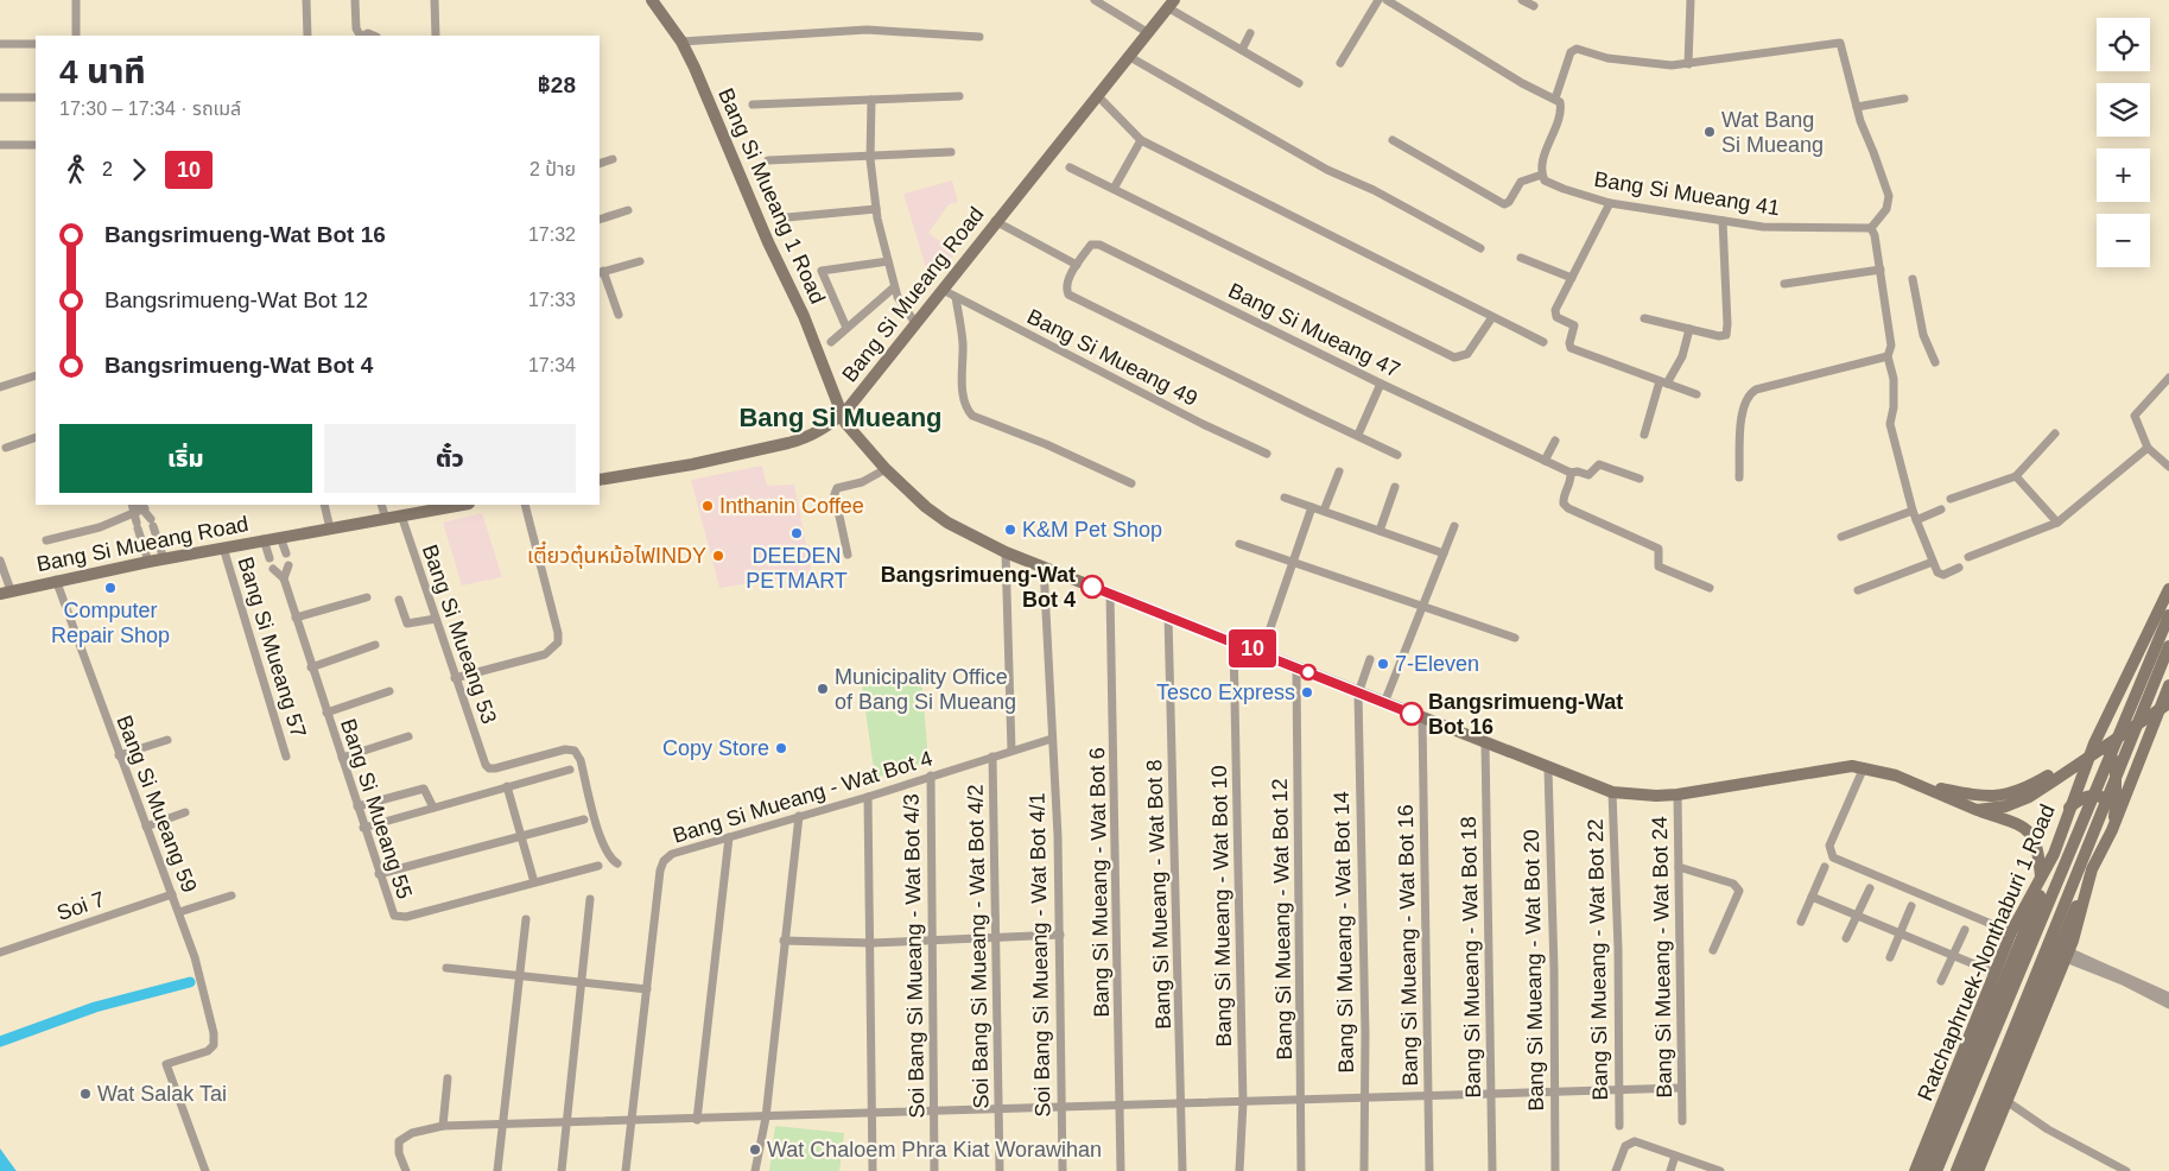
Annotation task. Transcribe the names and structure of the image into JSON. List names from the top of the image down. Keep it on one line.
{"streets":{"street":["Bang Si Mueang 41","Bang Si Mueang 1 Road","Bang Si Mueang Road","Bang Si Mueang 47","Bang Si Mueang 49","Bang Si Mueang 53","Bang Si Mueang 57","Bang Si Mueang - Wat Bot 4","Bang Si Mueang 59","Bang Si Mueang 55","Bang Si Mueang - Wat Bot 6","Bang Si Mueang - Wat Bot 8","Soi 7","Bang Si Mueang - Wat Bot 10","Bang Si Mueang - Wat Bot 12","Bang Si Mueang - Wat Bot 14","Bang Si Mueang - Wat Bot 16","Soi Bang Si Mueang - Wat Bot 4/2","Ratchaphruek-Nonthaburi 1 Road","Soi Bang Si Mueang - Wat Bot 4/1","Soi Bang Si Mueang - Wat Bot 4/3","Bang Si Mueang - Wat Bot 18","Bang Si Mueang - Wat Bot 24","Bang Si Mueang - Wat Bot 22","Bang Si Mueang - Wat Bot 20"]},"crossings":[["Bang Si Mueang 1 Road","Bang Si Mueang Road"],["Bang Si Mueang 1 Road","Bang Si Mueang - Wat Bot 6"],["Bang Si Mueang 1 Road","Bang Si Mueang - Wat Bot 8"],["Bang Si Mueang 1 Road","Bang Si Mueang - Wat Bot 10"],["Bang Si Mueang 1 Road","Bang Si Mueang - Wat Bot 12"],["Bang Si Mueang 1 Road","Bang Si Mueang - Wat Bot 14"],["Bang Si Mueang 1 Road","Bang Si Mueang - Wat Bot 16"],["Bang Si Mueang 1 Road","Bang Si Mueang - Wat Bot 18"],["Bang Si Mueang 1 Road","Bang Si Mueang - Wat Bot 24"],["Bang Si Mueang 1 Road","Bang Si Mueang - Wat Bot 22"],["Bang Si Mueang 1 Road","Bang Si Mueang - Wat Bot 20"],["Bang Si Mueang Road","Bang Si Mueang 49"],["Bang Si Mueang Road","Bang Si Mueang 53"],["Bang Si Mueang Road","Bang Si Mueang 57"],["Bang Si Mueang Road","Bang Si Mueang 59"],["Bang Si Mueang - Wat Bot 4","Soi Bang Si Mueang - Wat Bot 4/2"],["Bang Si Mueang - Wat Bot 4","Soi Bang Si Mueang - Wat Bot 4/1"],["Bang Si Mueang - Wat Bot 4","Soi Bang Si Mueang - Wat Bot 4/3"],["Bang Si Mueang 59","Soi 7"]],"districts":["Bang Si Mueang"],"places":["Wat Bang Si Mueang","Inthanin Coffee","K&M Pet Shop","DEEDEN PETMART","เตี๋ยวตุ๋นหม้อไฟINDY","Bangsrimueng-Wat Bot 4","Computer Repair Shop","7-Eleven","Municipality Office of Bang Si Mueang","Tesco Express","Bangsrimueng-Wat Bot 16","Copy Store","Wat Salak Tai","Wat Chaloem Phra Kiat Worawihan"],"lines":["bus line 10"],"page":{"on_map":"10","map_buttons":["+","−"],"heading":["4 นาที","17:30 – 17:34 · รถเมล์","฿28"],"legs":["2","10","2 ป้าย"],"list":[{"name":"Bangsrimueng-Wat Bot 16","value":"17:32"},{"name":"Bangsrimueng-Wat Bot 12","value":"17:33"},{"name":"Bangsrimueng-Wat Bot 4","value":"17:34"}],"buttons":["เริ่ม","ตั๋ว"]}}
